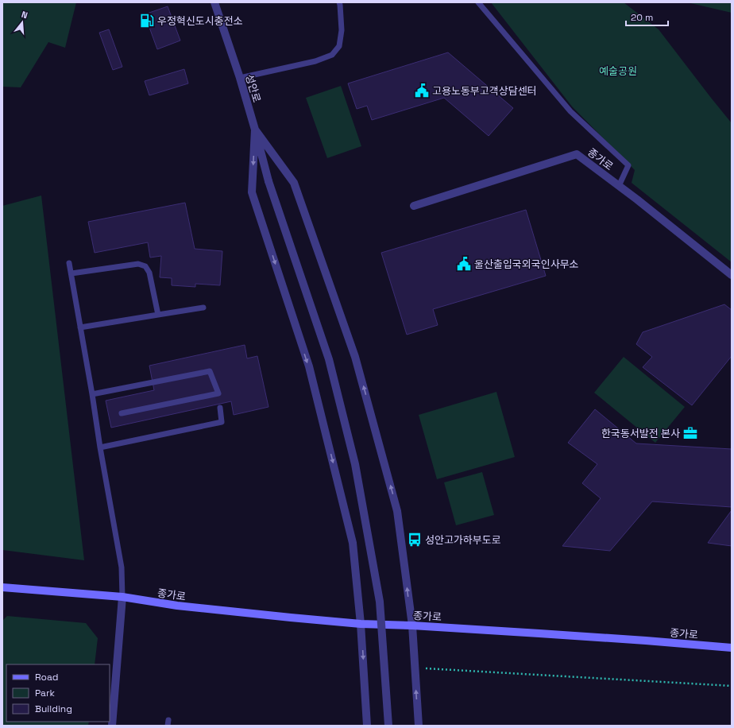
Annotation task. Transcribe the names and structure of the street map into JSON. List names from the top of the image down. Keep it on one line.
{"streets":{"main road":["종가로"],"street":["성안로"]},"parks":["예술공원"],"places":{"fuel station":["우정혁신도시충전소"],"public building":["고용노동부고객상담센터","울산출입국외국인사무소"],"office":["한국동서발전 본사"],"bus stop":["성안고가하부도로"]},"legend":["Road","Park","Building"],"scale_bar":"20 m","north":"top"}
